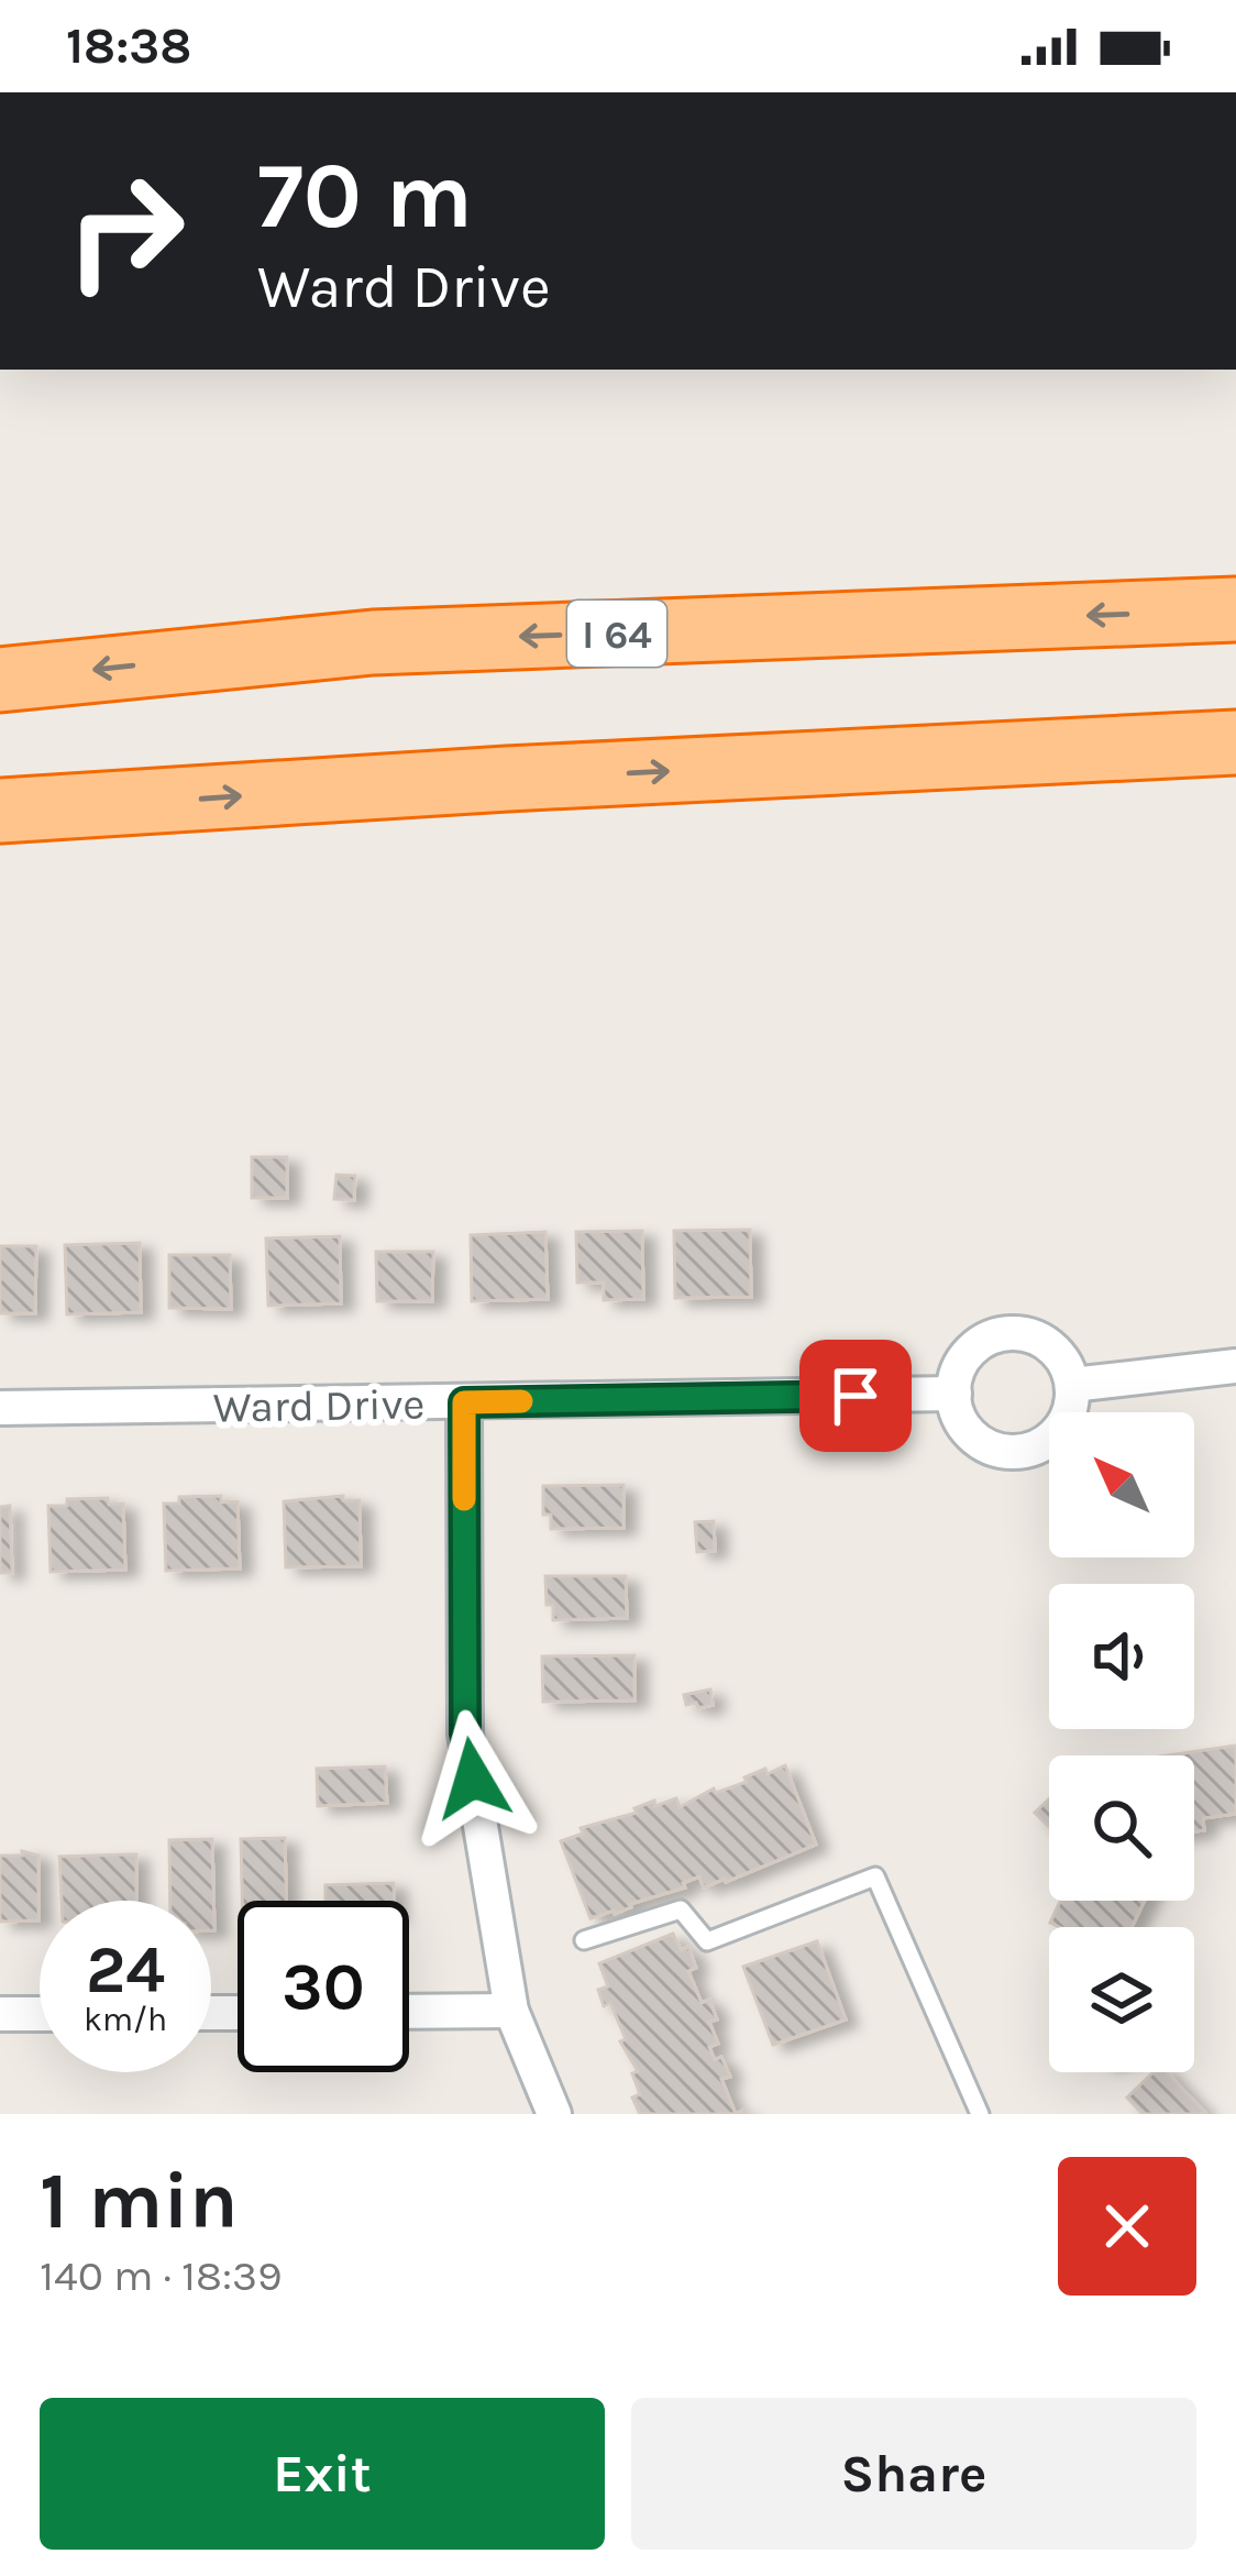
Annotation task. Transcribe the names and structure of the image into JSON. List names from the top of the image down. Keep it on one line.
{"streets":{"highway":["I 64"],"street":["Ward Drive"]},"north":"top left","page":{"status":"18:38","turn":["70 m","Ward Drive"],"speed":"24 km/h","limit":"30","heading":["1 min","140 m · 18:39"],"buttons":["Exit","Share"]}}
